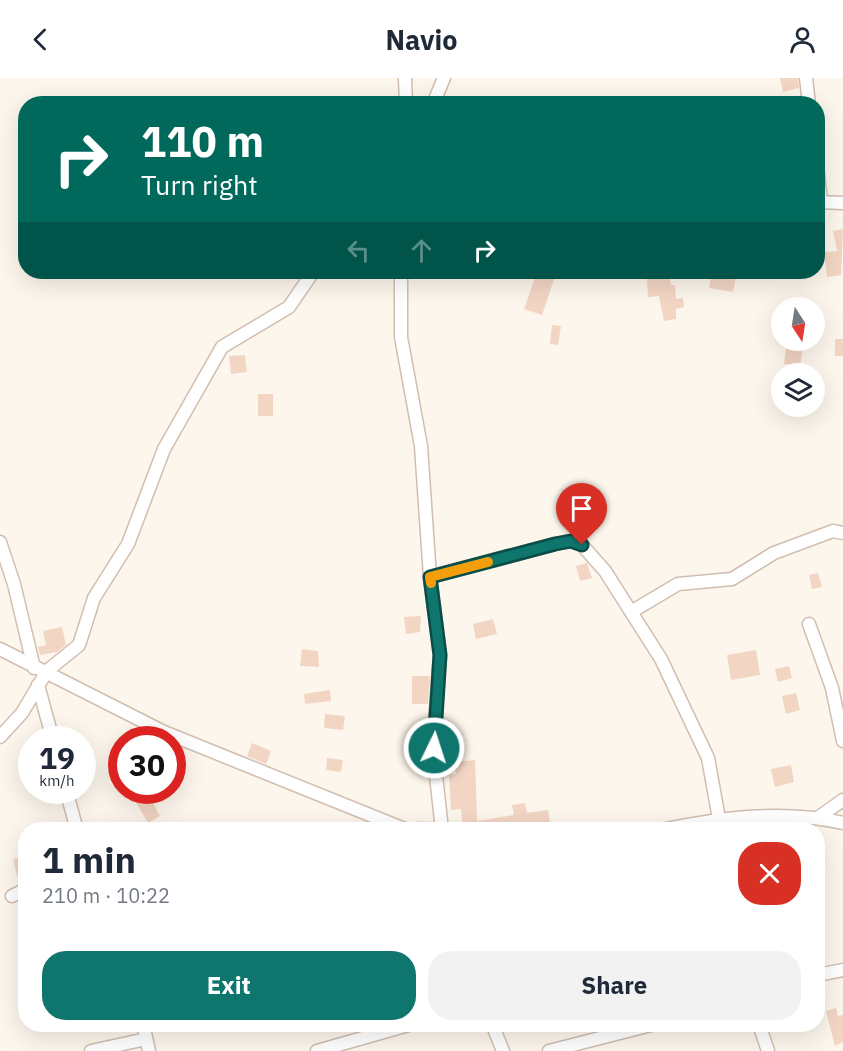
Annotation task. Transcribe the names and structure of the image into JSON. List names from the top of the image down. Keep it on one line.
{"north":"bottom","page":{"header":"Navio","turn":["110 m","Turn right"],"speed":"19 km/h","limit":"30","heading":["1 min","210 m · 10:22"],"buttons":["Exit","Share"]}}
